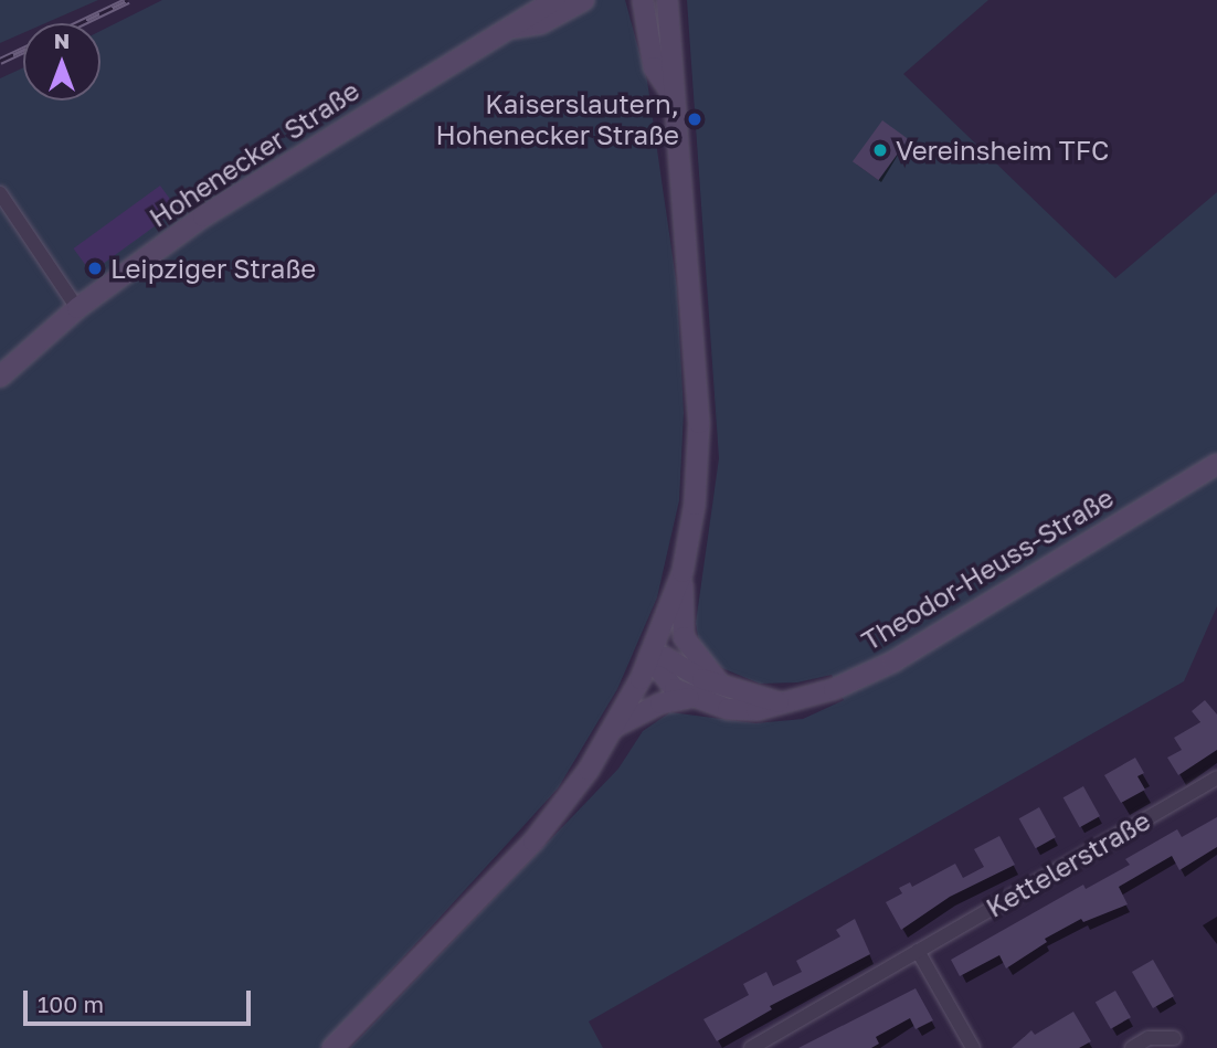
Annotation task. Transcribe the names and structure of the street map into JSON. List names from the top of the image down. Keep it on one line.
{"streets":{"street":["Hohenecker Straße","Theodor-Heuss-Straße","Kettelerstraße"]},"places":["Kaiserslautern, Hohenecker Straße","Vereinsheim TFC","Leipziger Straße"],"scale_bar":"100 m","north":"top"}
